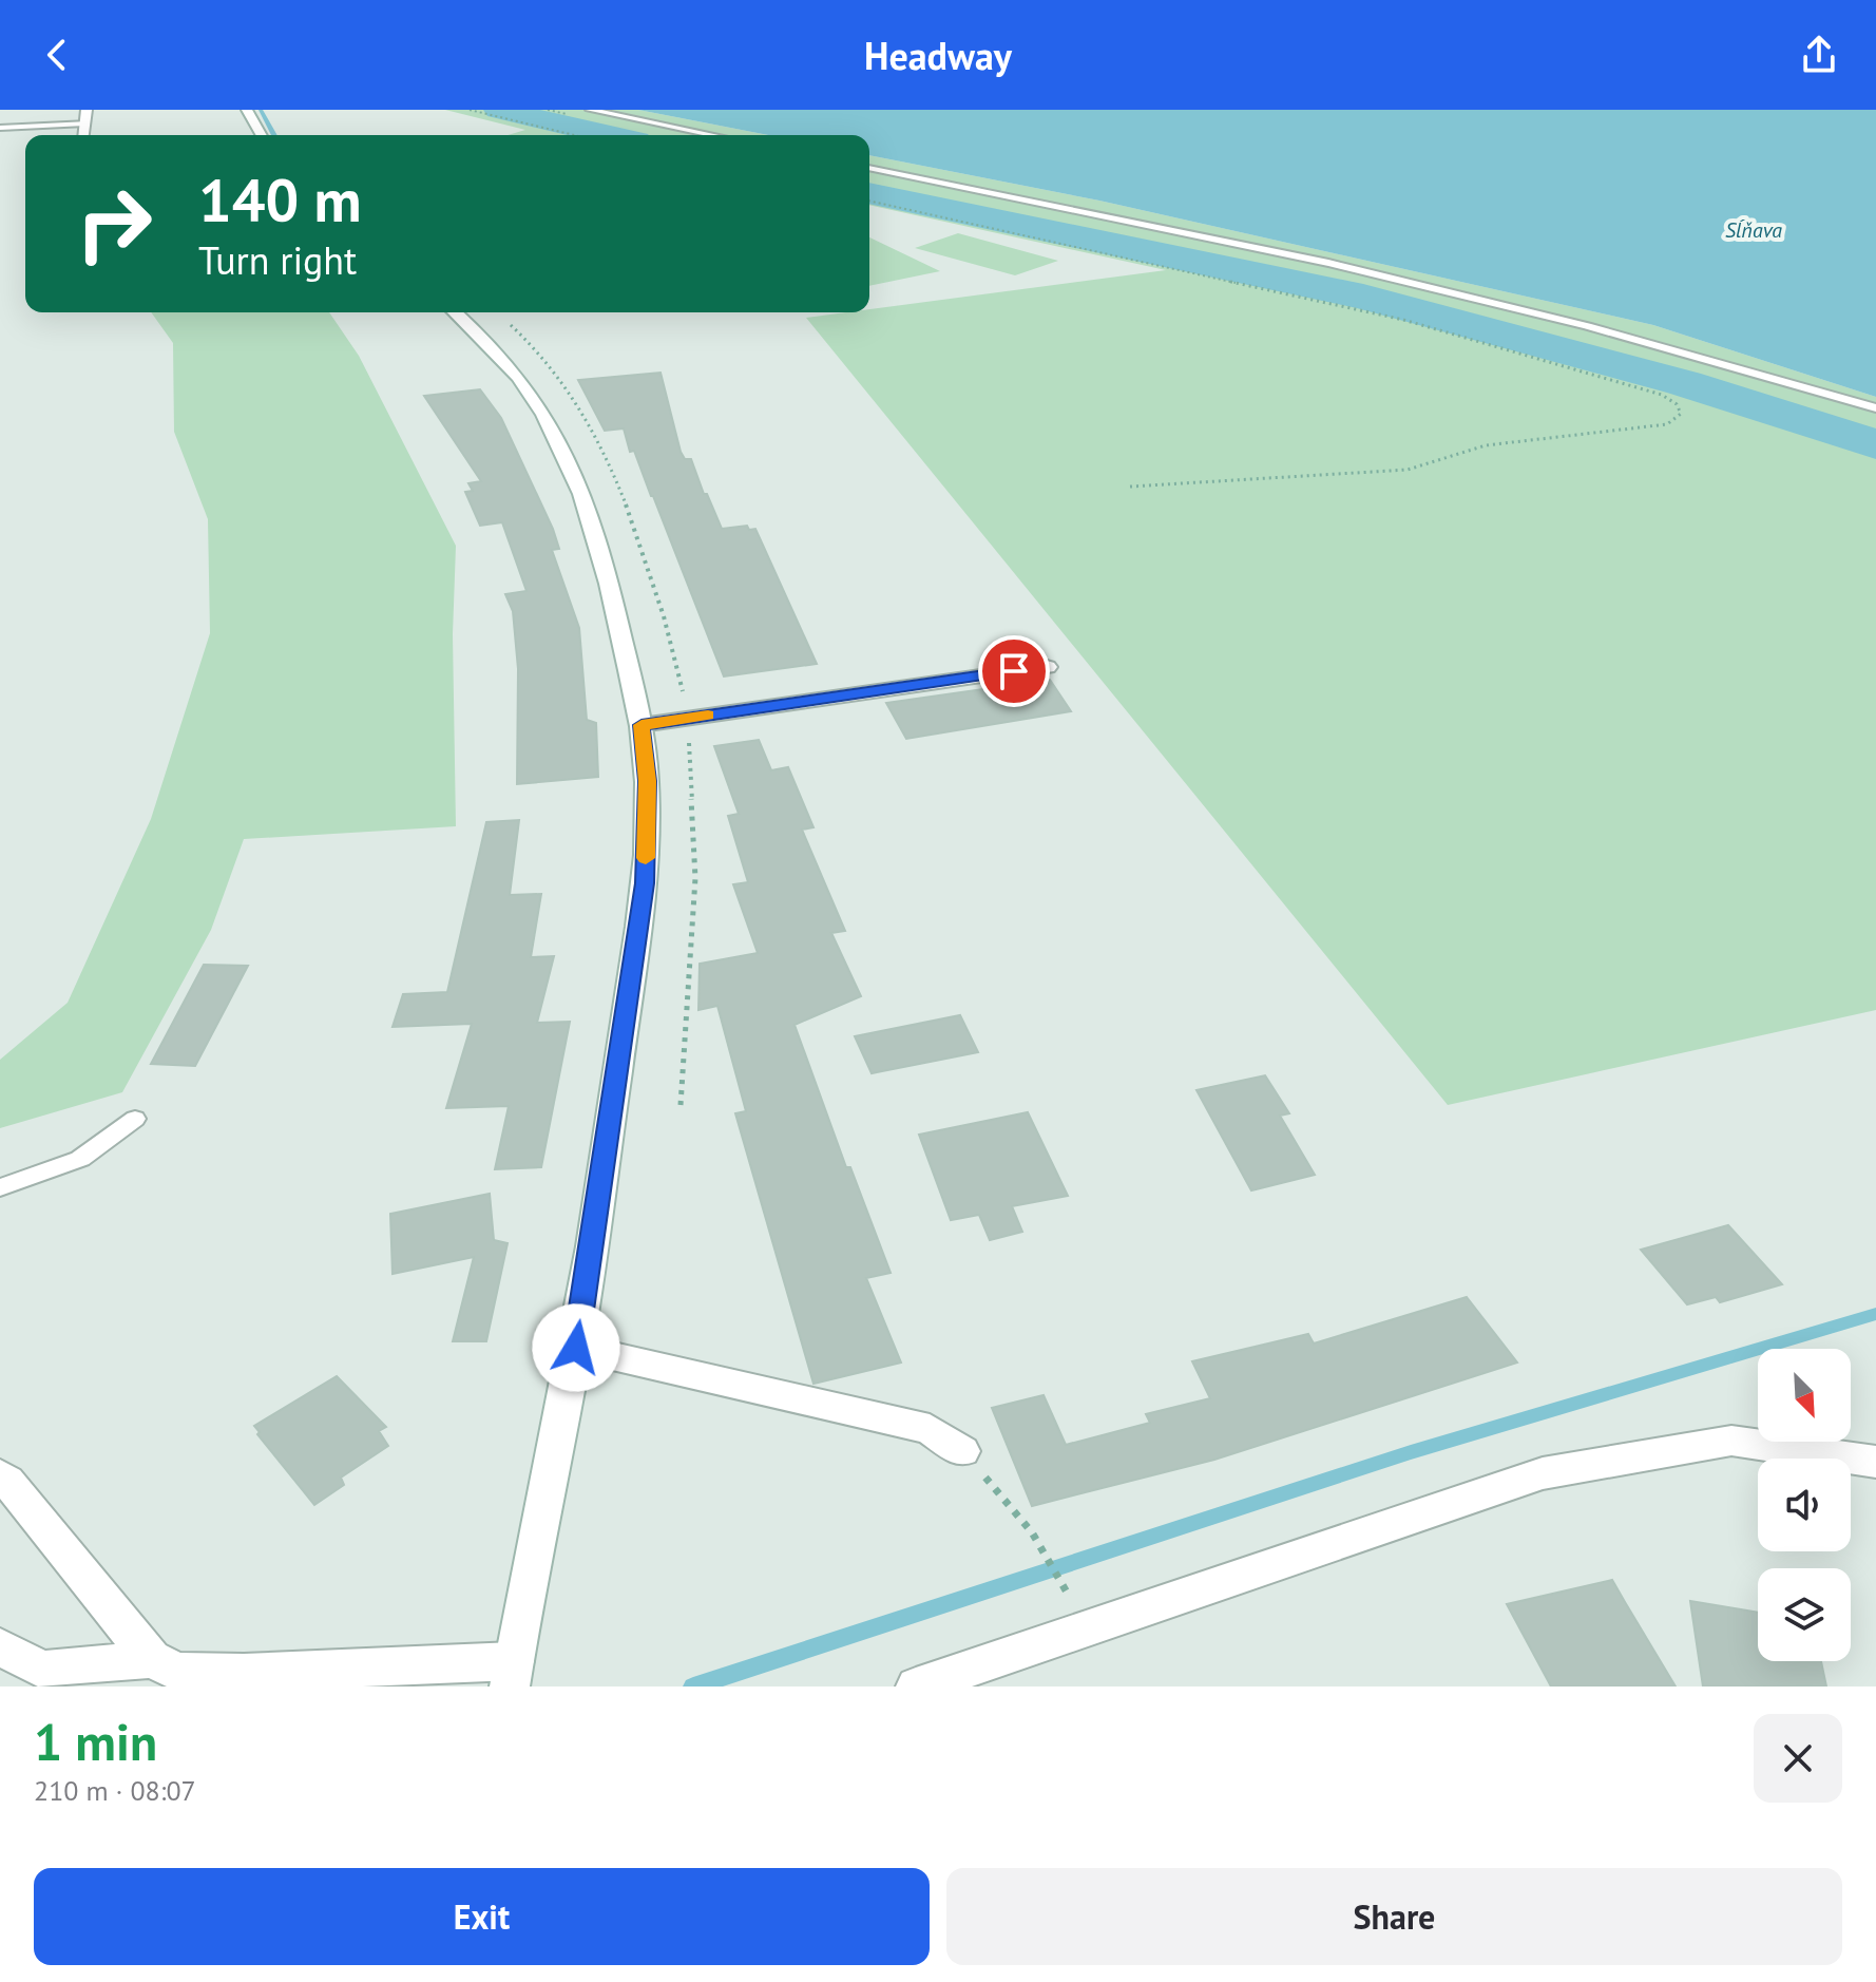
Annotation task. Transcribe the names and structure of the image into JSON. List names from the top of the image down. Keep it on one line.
{"water":["Sĺňava"],"north":"bottom right","page":{"header":"Headway","turn":["140 m","Turn right"],"heading":["1 min","210 m · 08:07"],"buttons":["Exit","Share"]}}
